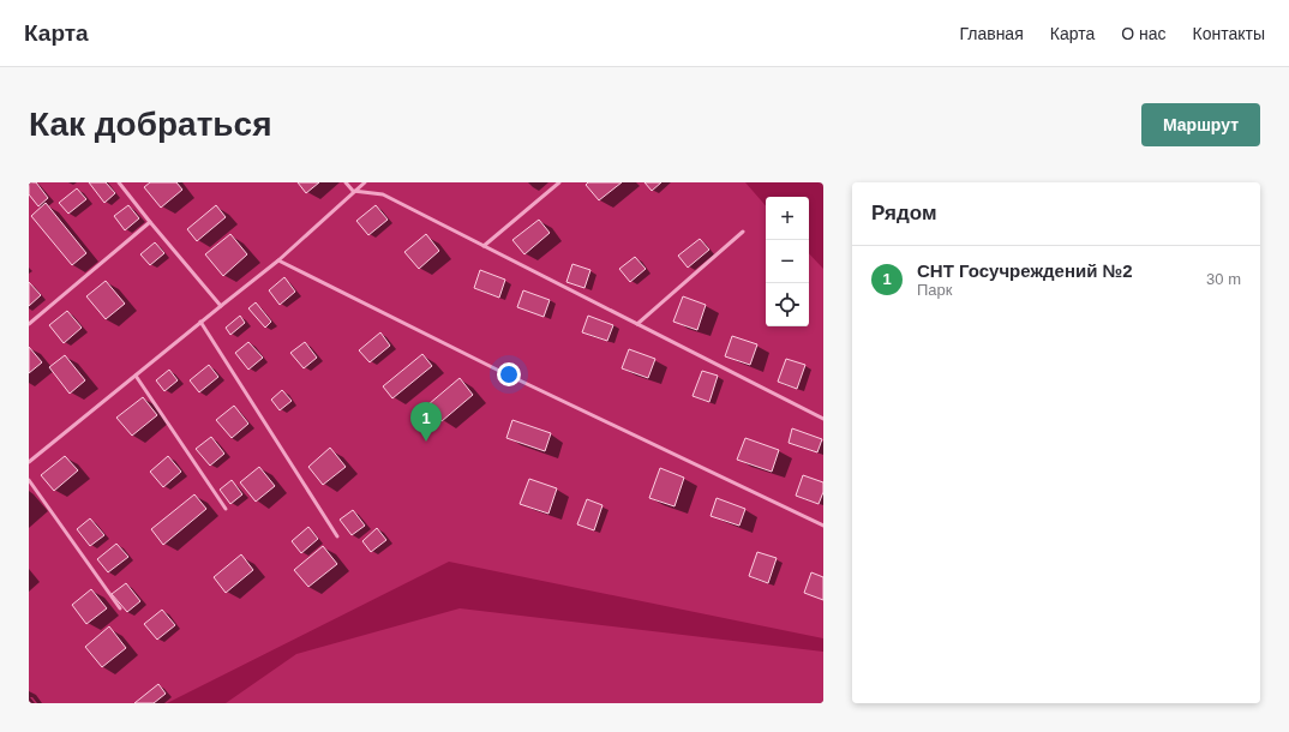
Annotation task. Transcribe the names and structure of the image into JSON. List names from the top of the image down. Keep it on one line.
{"page":{"header":"Карта","nav":["Главная","Карта","О нас","Контакты"],"buttons":"Маршрут","title":"Как добраться","heading":"Рядом","map_buttons":["+","−"],"list":[{"mark":"1","name":"СНТ Госучреждений №2","note":"Парк","value":"30 m"}],"pins":"1"}}
